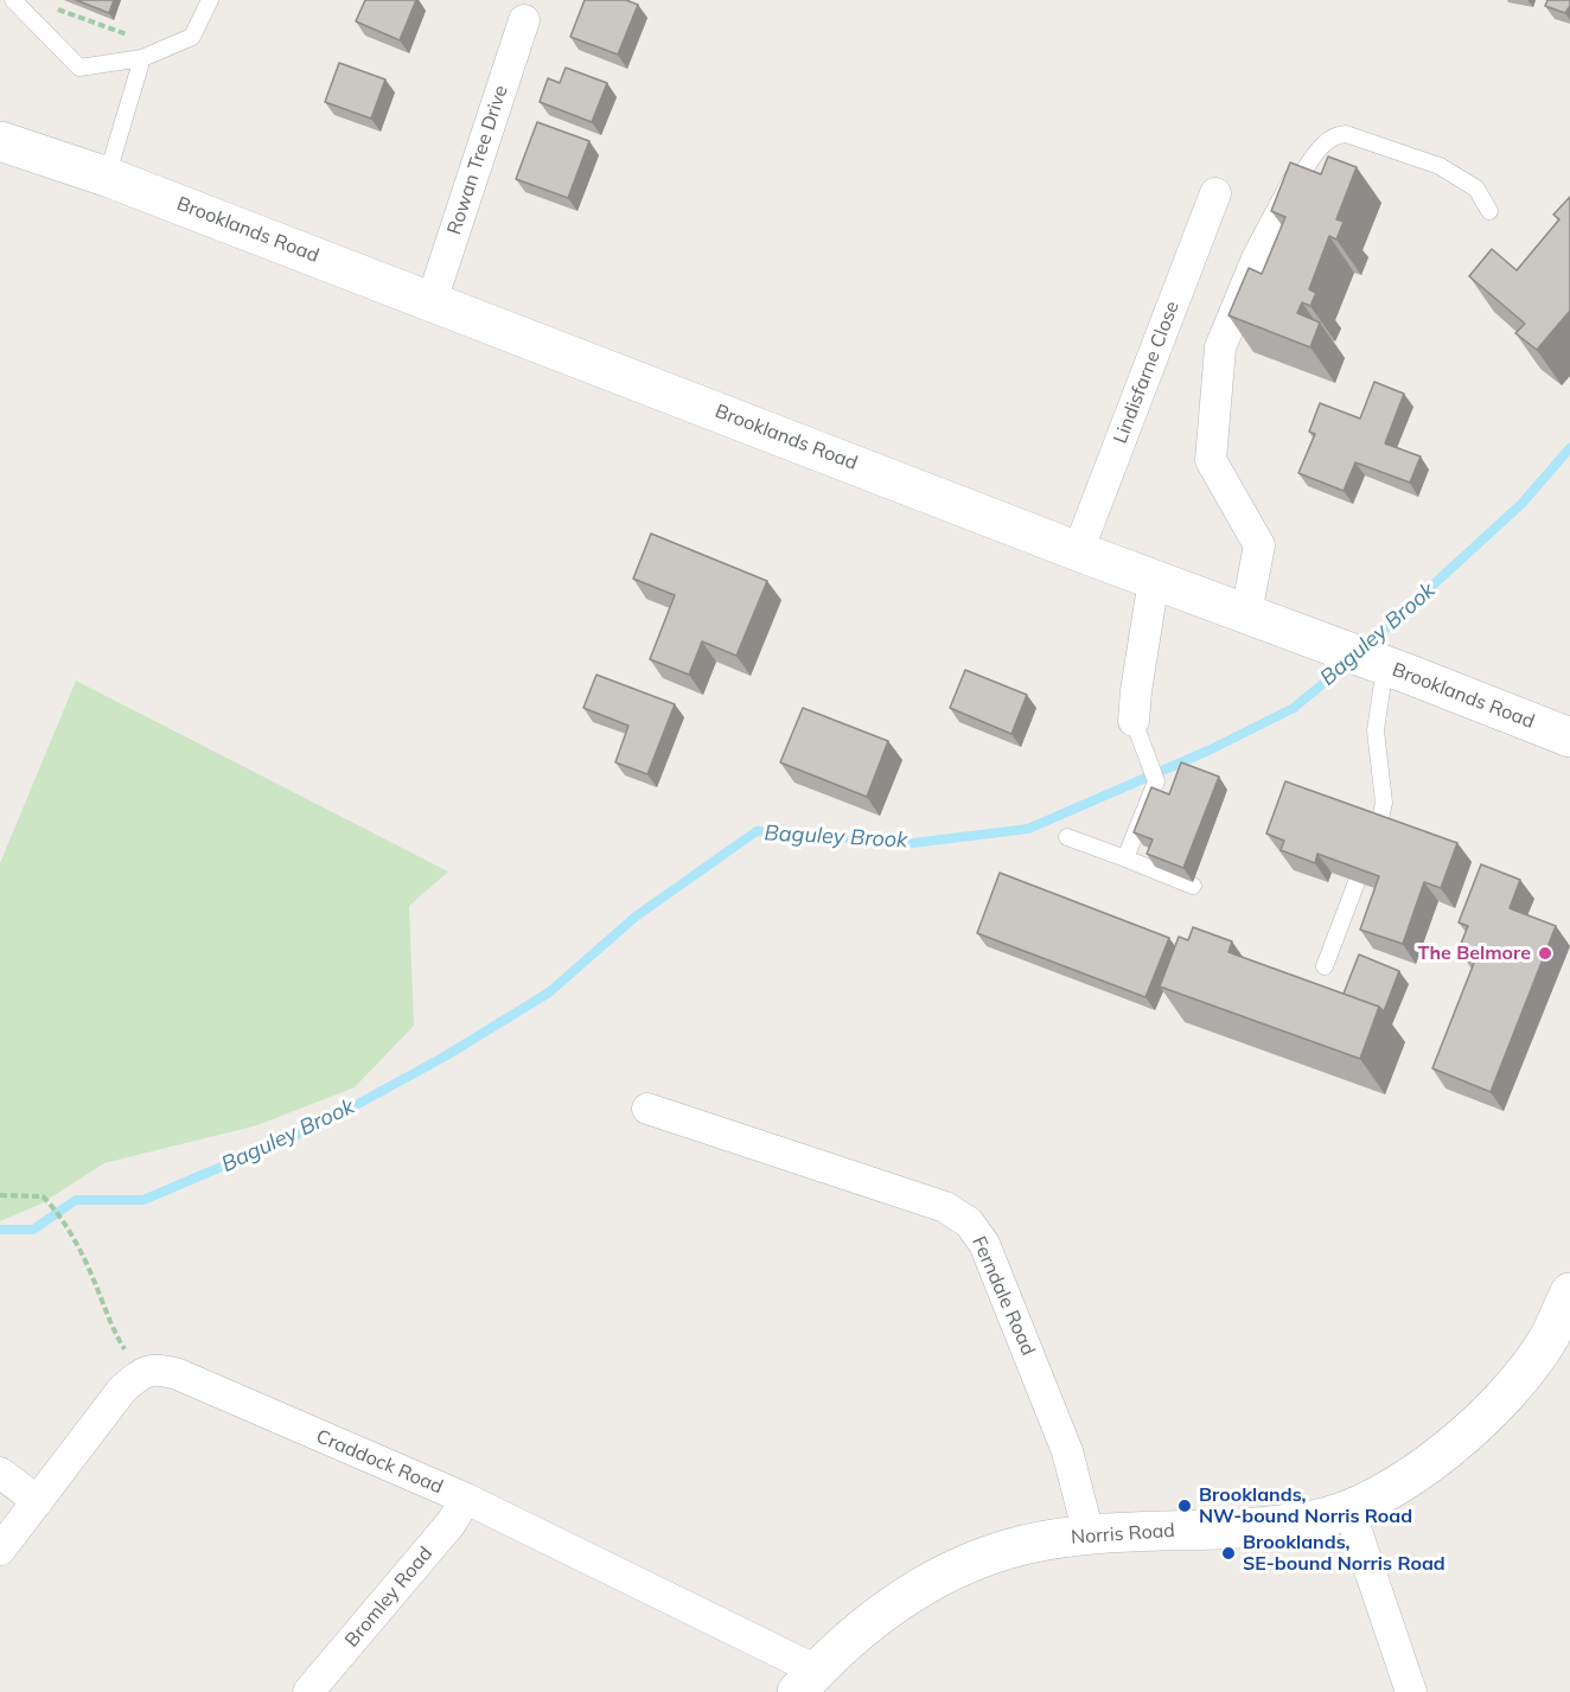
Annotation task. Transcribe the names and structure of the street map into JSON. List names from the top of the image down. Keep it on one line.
{"streets":{"street":["Rowan Tree Drive","Brooklands Road","Lindisfarne Close","Ferndale Road","Craddock Road","Norris Road","Bromley Road"]},"crossings":[["Rowan Tree Drive","Brooklands Road"],["Brooklands Road","Lindisfarne Close"],["Ferndale Road","Norris Road"],["Craddock Road","Norris Road"],["Craddock Road","Bromley Road"]],"water":["Baguley Brook"],"places":["The Belmore","Brooklands, NW-bound Norris Road","Brooklands, SE-bound Norris Road"]}
